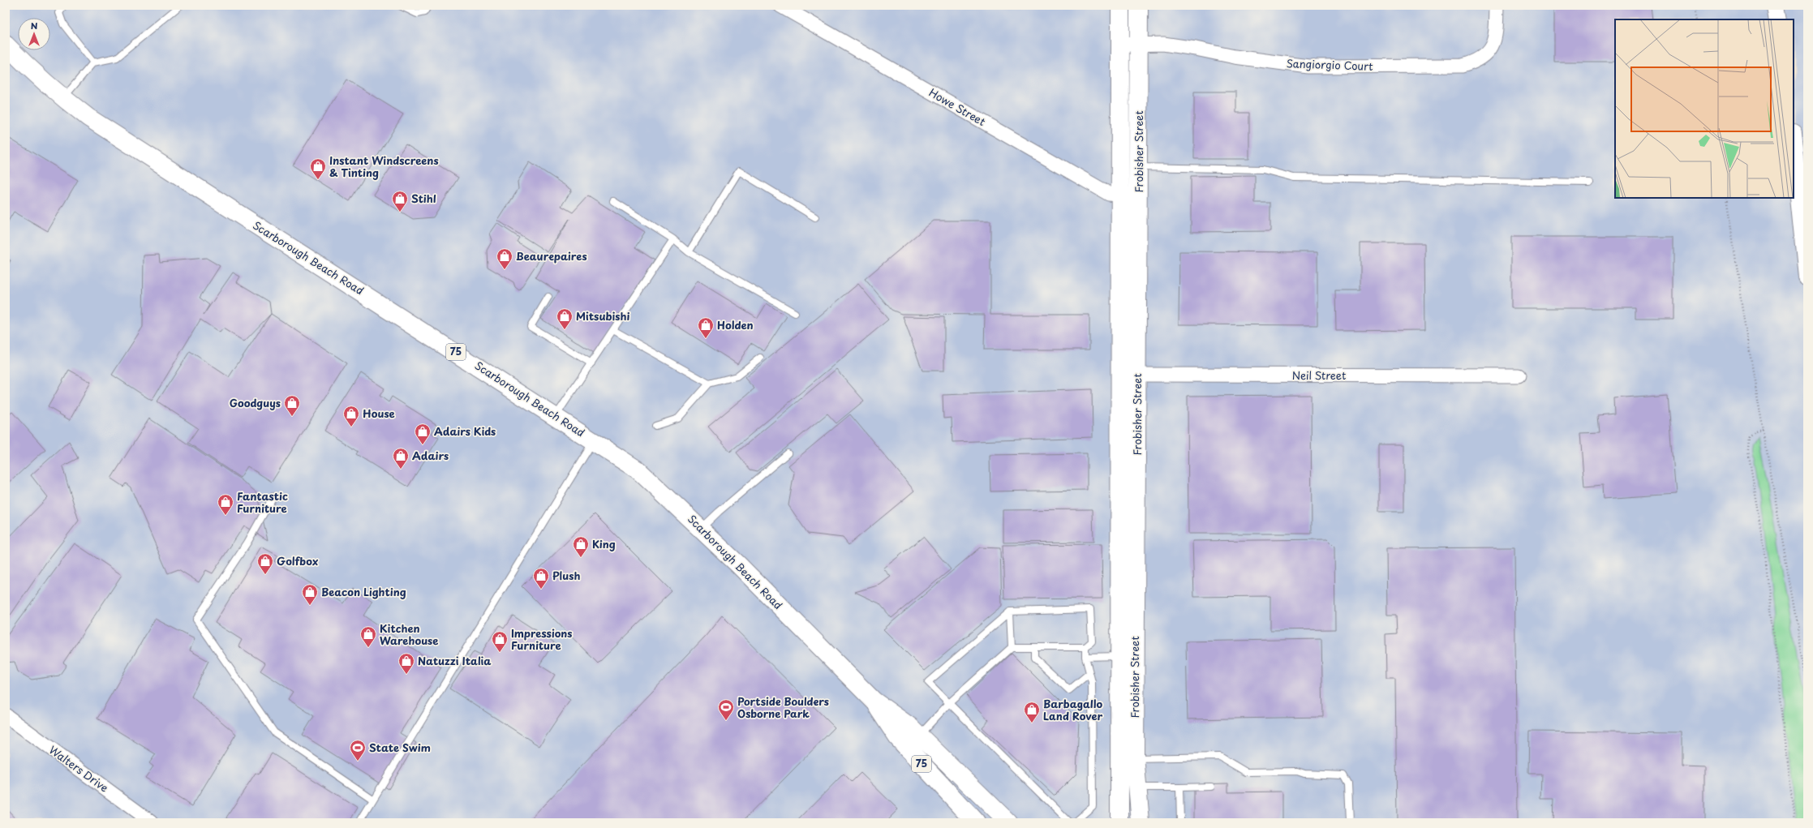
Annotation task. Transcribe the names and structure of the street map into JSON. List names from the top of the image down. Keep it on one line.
{"streets":{"main road":["Frobisher Street","Scarborough Beach Road","75"],"street":["Sangiorgio Court","Howe Street","Neil Street","Walters Drive"]},"crossings":[["Sangiorgio Court","Frobisher Street"],["Howe Street","Frobisher Street"],["Frobisher Street","Neil Street"]],"places":{"shop":["Instant Windscreens & Tinting","Stihl","Beaurepaires","Mitsubishi","Holden","Goodguys","House","Adairs Kids","Adairs","Fantastic Furniture","King","Golfbox","Plush","Beacon Lighting","Kitchen Warehouse","Impressions Furniture","Natuzzi Italia","Barbagallo Land Rover"],"sports":["Portside Boulders Osborne Park","State Swim"]},"north":"top"}
